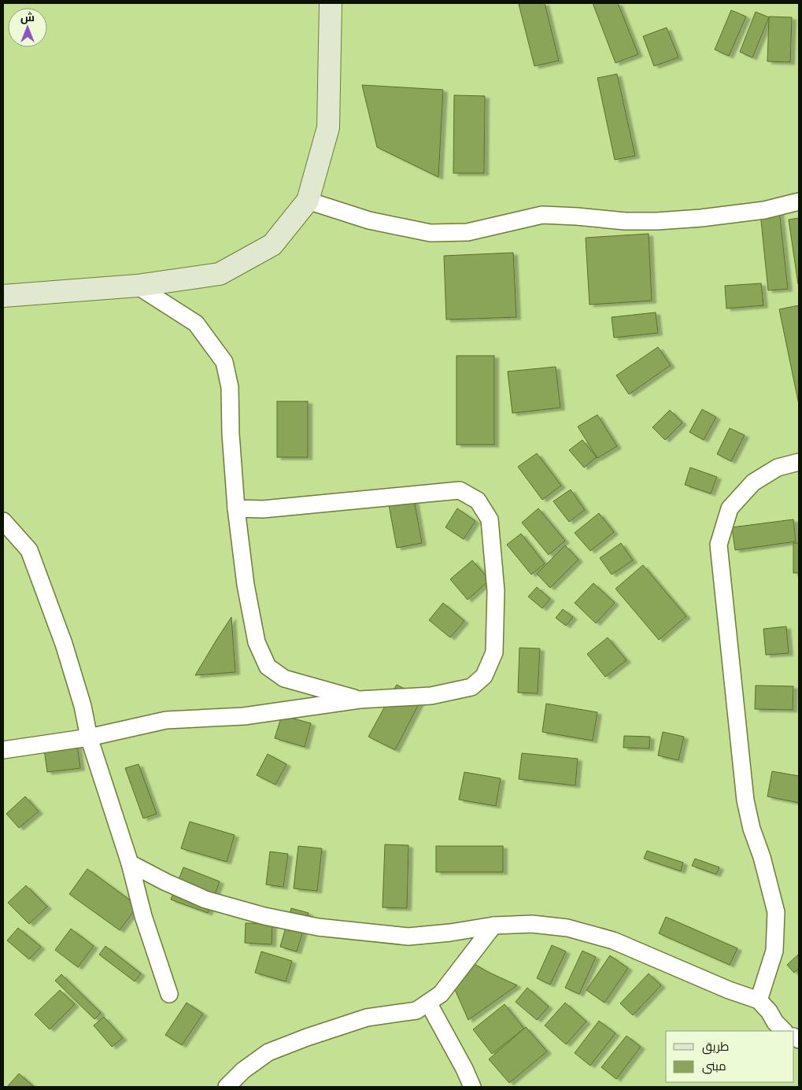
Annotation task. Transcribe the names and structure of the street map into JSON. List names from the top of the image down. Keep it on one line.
{"legend":["طريق","مبنى"],"north":"top"}
